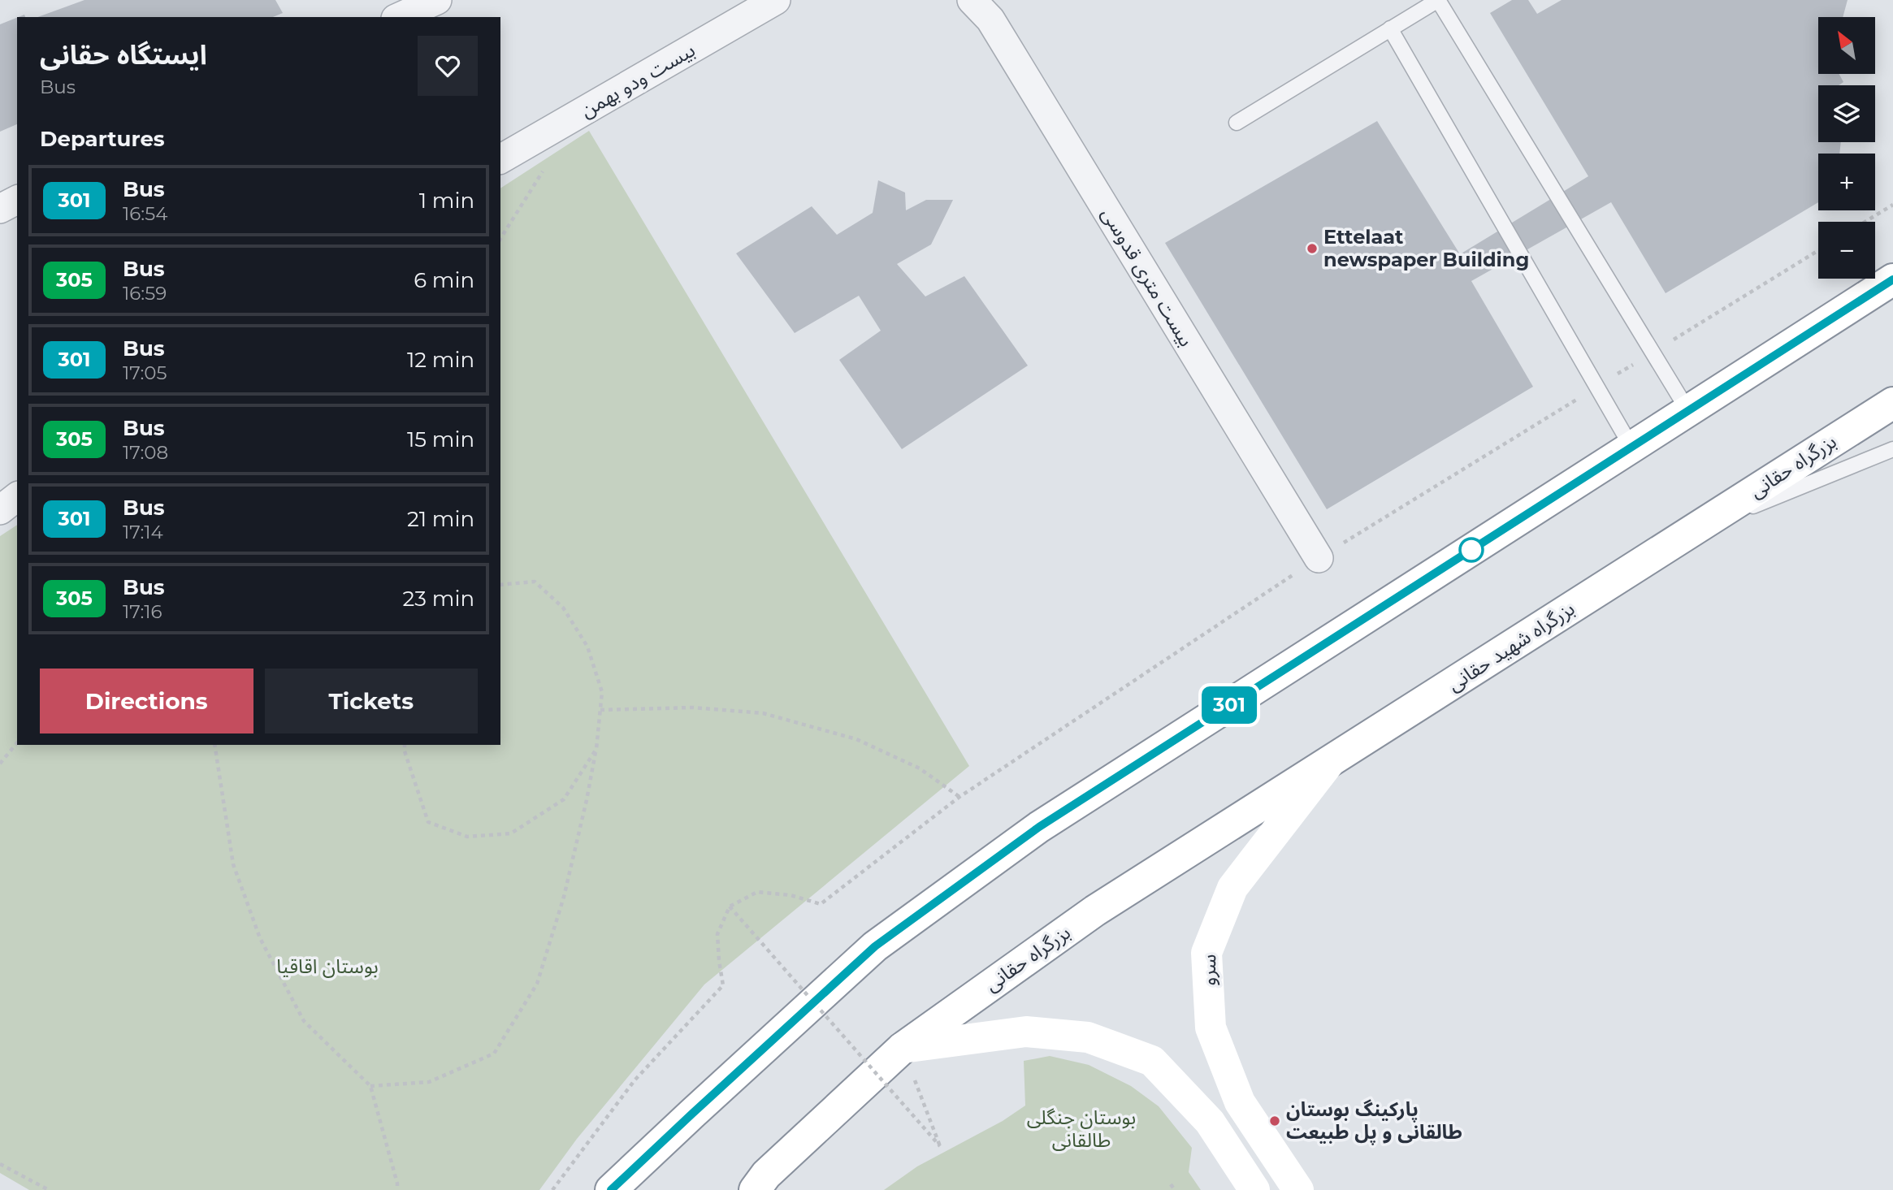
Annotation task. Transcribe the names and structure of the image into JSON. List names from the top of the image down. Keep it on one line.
{"streets":{"main road":["بزرگراه حقانی","بزرگراه شهید حقانی","سرو"],"street":["بیست ودو بهمن","بیست متری قدوسی"]},"crossings":[["بزرگراه حقانی","بزرگراه شهید حقانی"],["بزرگراه حقانی","سرو"],["بزرگراه شهید حقانی","سرو"]],"parks":["بوستان اقاقیا","بوستان جنگلی طالقانی"],"places":["Ettelaat newspaper Building","پارکینگ بوستان طالقانی و پل طبیعت"],"lines":["bus line 301"],"north":"top left","page":{"on_map":"301","map_buttons":["+","−"],"heading":[["ایستگاه حقانی","Bus"],"Departures"],"list":[{"mark":"301","name":"Bus","note":"16:54","value":"1 min"},{"mark":"305","name":"Bus","note":"16:59","value":"6 min"},{"mark":"301","name":"Bus","note":"17:05","value":"12 min"},{"mark":"305","name":"Bus","note":"17:08","value":"15 min"},{"mark":"301","name":"Bus","note":"17:14","value":"21 min"},{"mark":"305","name":"Bus","note":"17:16","value":"23 min"}],"buttons":["Directions","Tickets"]}}
